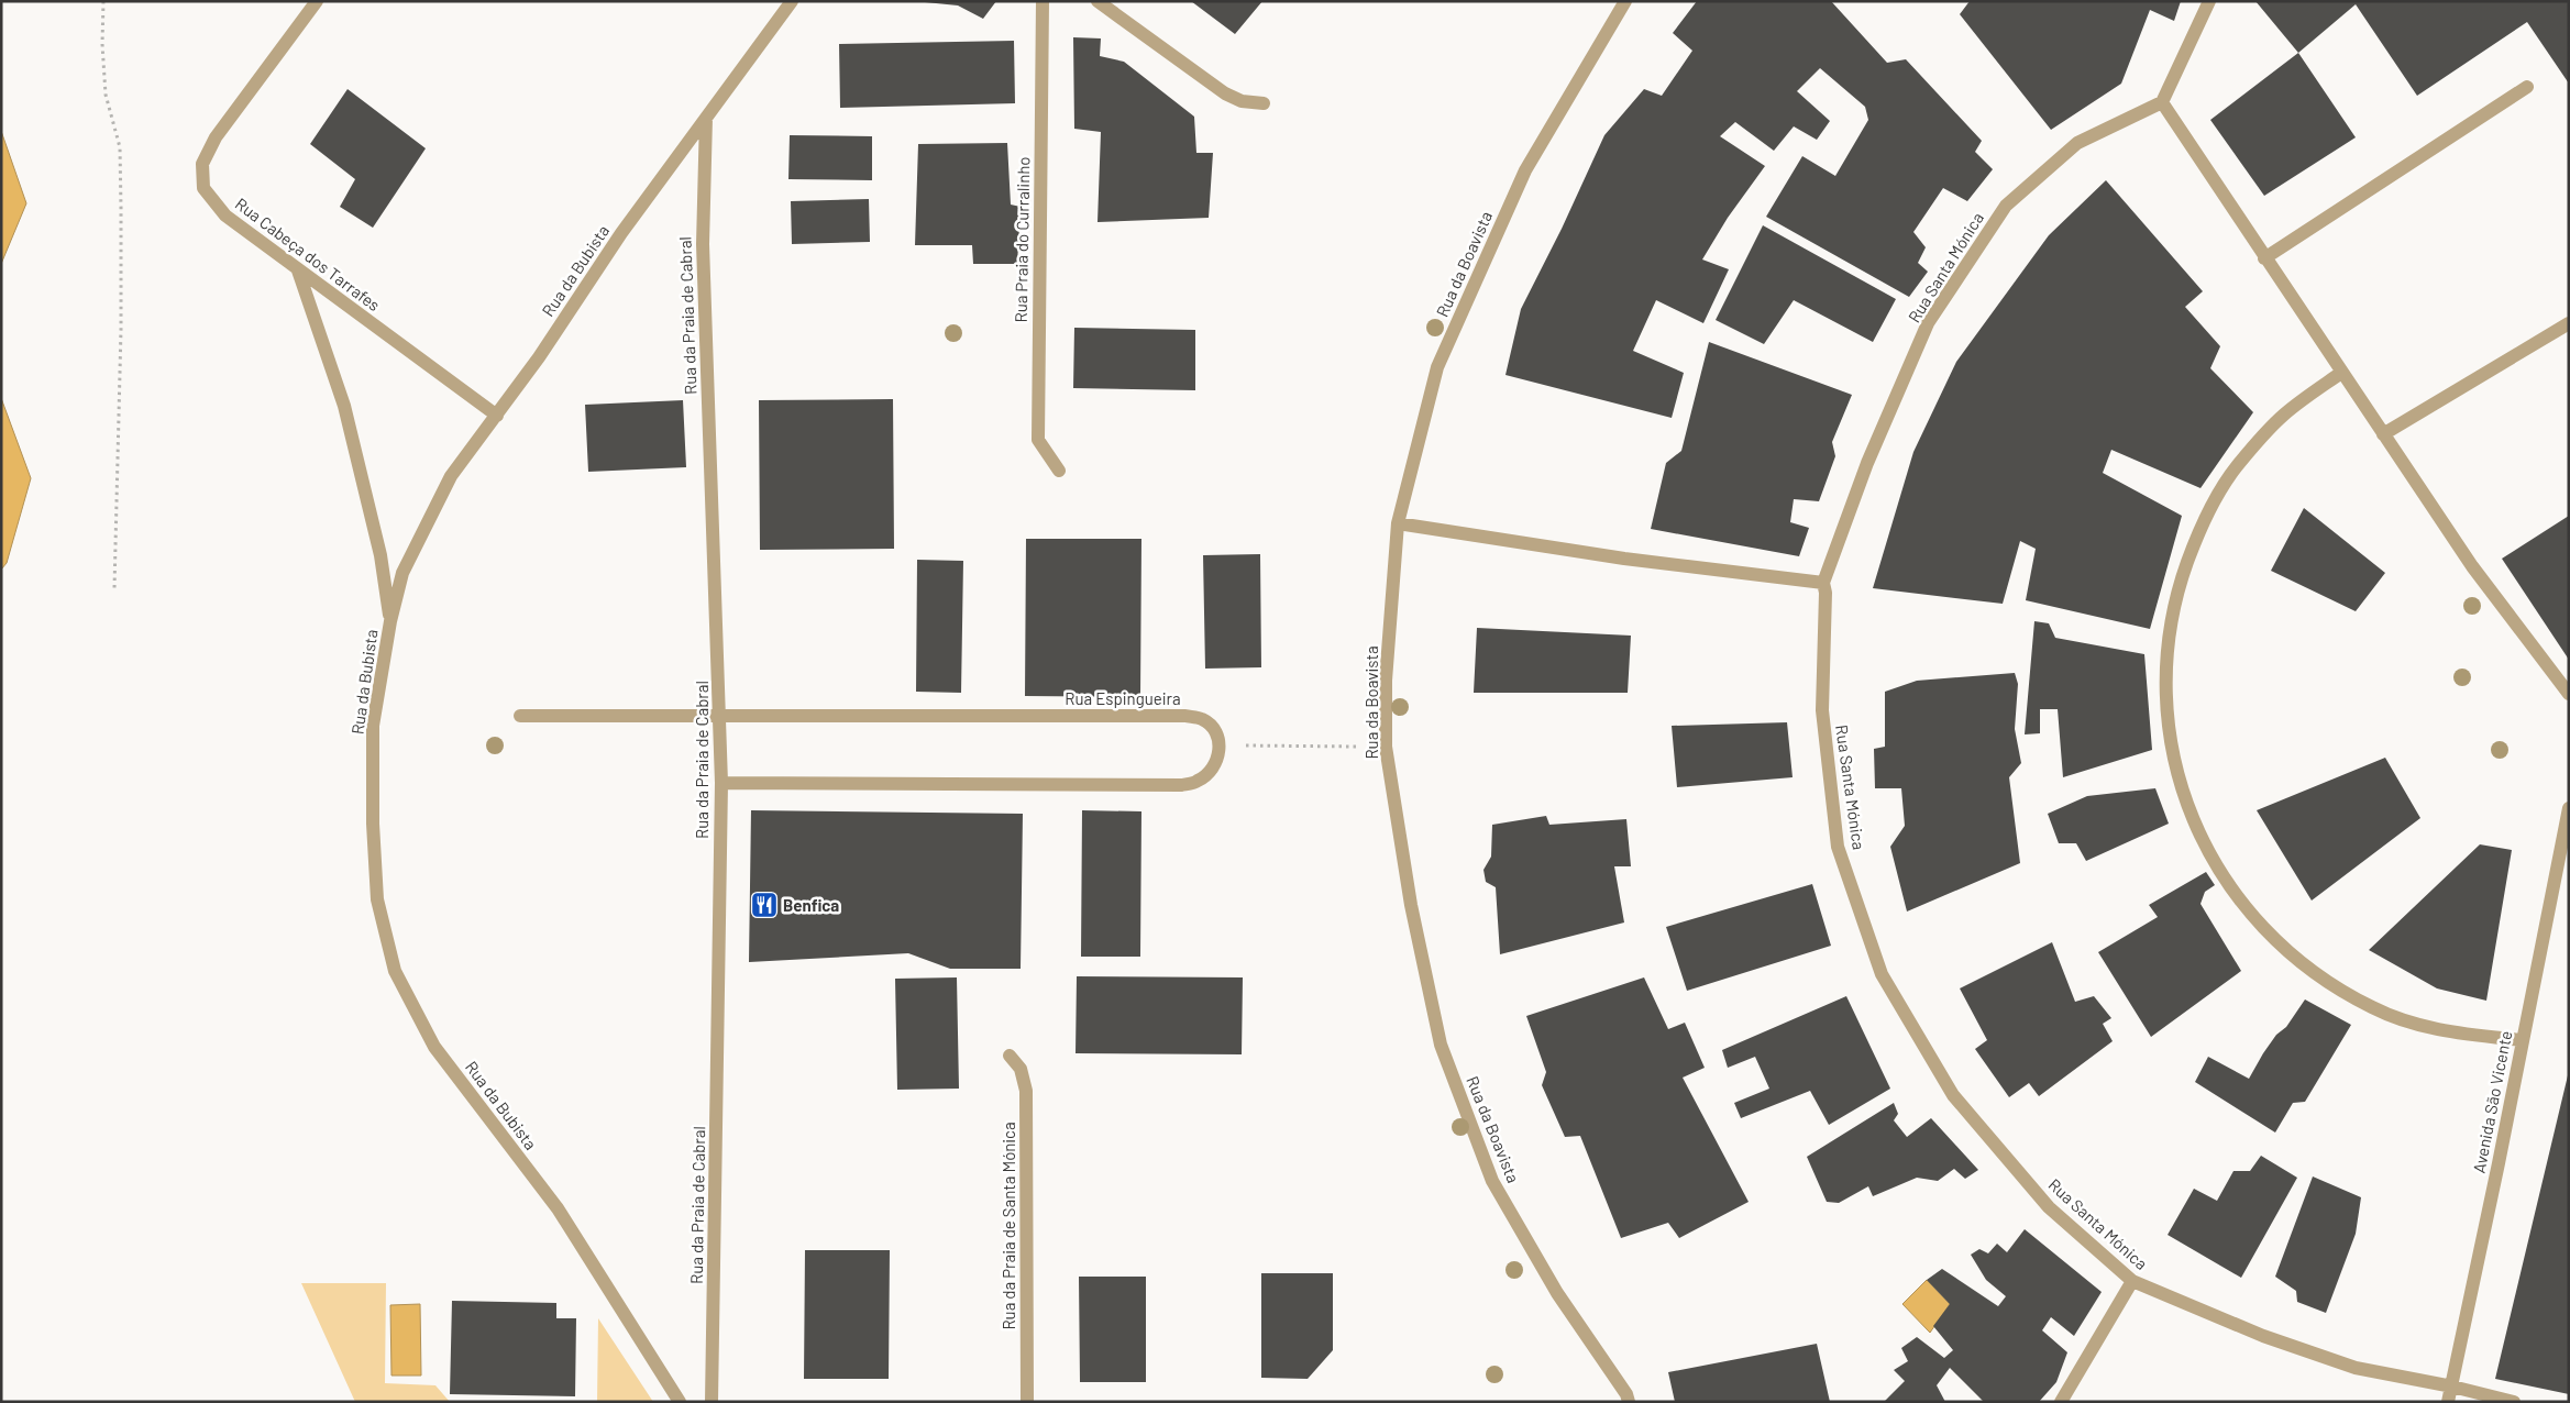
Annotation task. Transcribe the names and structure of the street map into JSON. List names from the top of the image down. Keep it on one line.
{"streets":{"street":["Rua Praia do Curralinho","Rua Cabeça dos Tarrafes","Rua da Boavista","Rua Santa Mónica","Rua da Bubista","Rua da Praia de Cabral","Rua Espingueira","Avenida São Vicente","Rua da Praia de Santa Mónica"]},"crossings":[["Rua Cabeça dos Tarrafes","Rua da Bubista"],["Rua Santa Mónica","Avenida São Vicente"],["Rua da Bubista","Rua da Praia de Cabral"],["Rua da Praia de Cabral","Rua Espingueira"]],"places":{"restaurant":["Benfica"]}}
